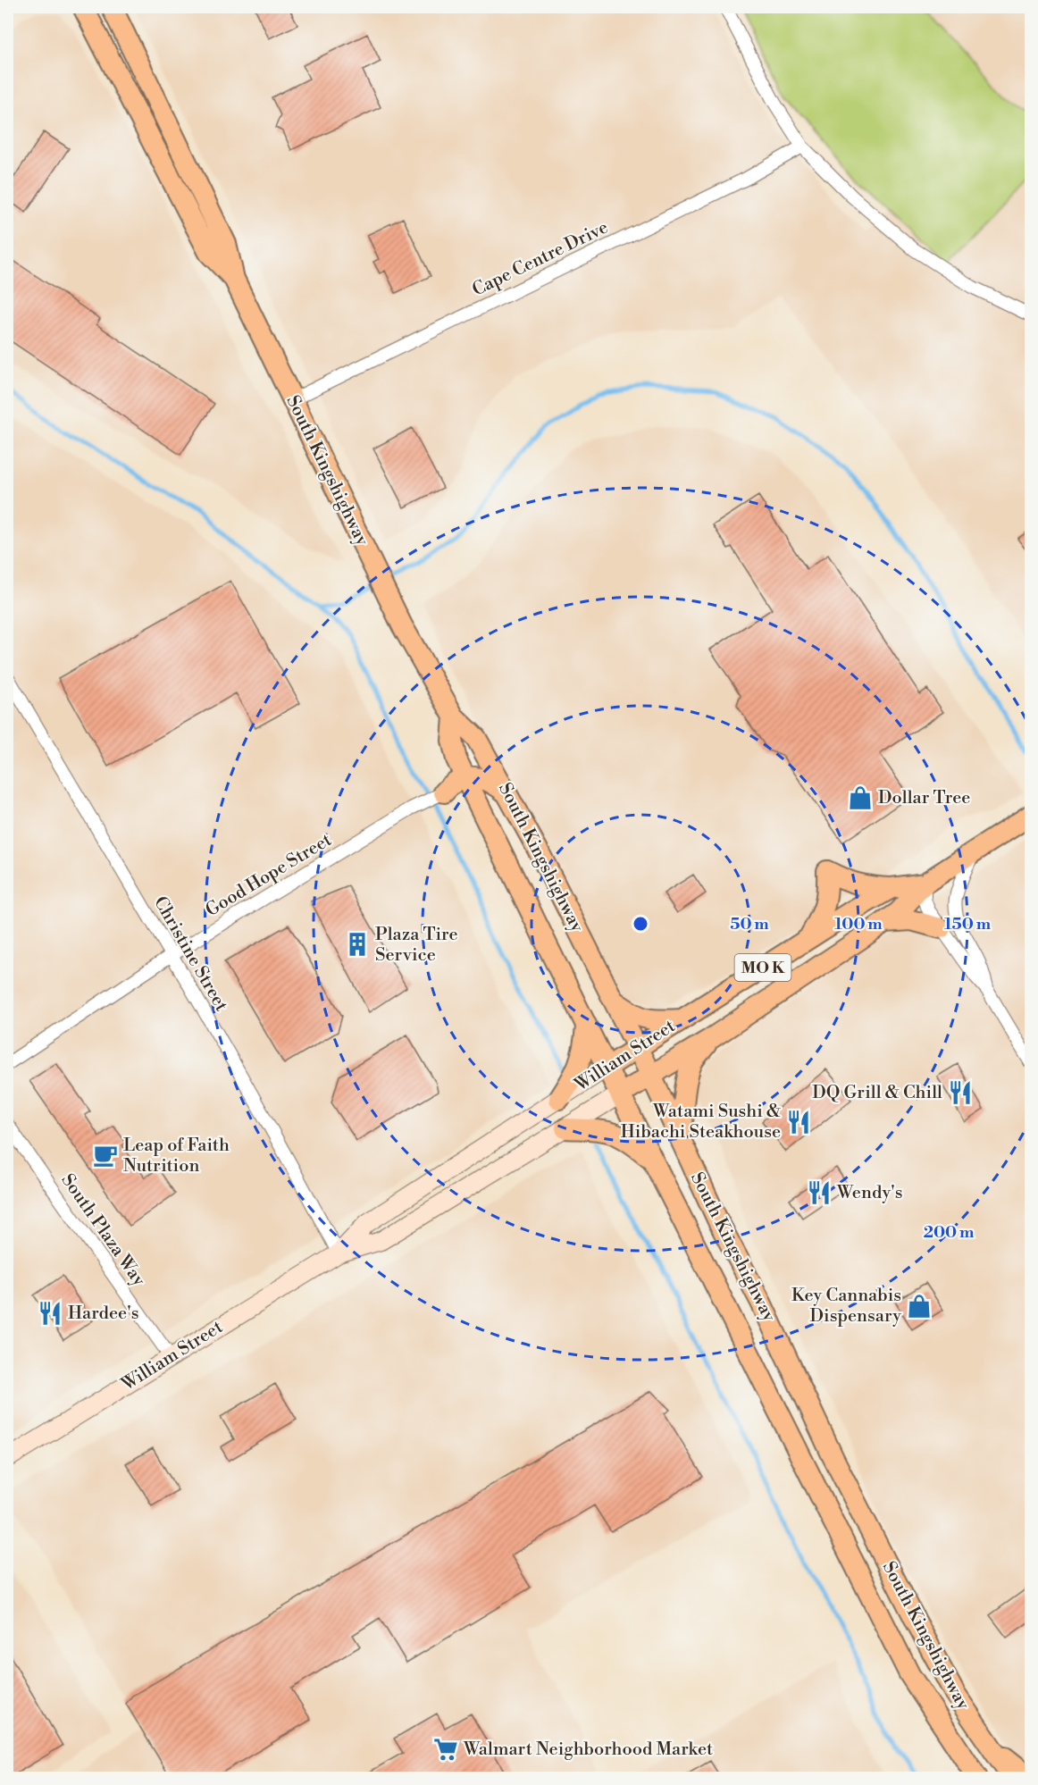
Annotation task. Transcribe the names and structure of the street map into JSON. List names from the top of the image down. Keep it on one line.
{"streets":{"main road":["South Kingshighway","MO K","William Street"],"street":["Cape Centre Drive","Good Hope Street","Christine Street","South Plaza Way"]},"crossings":[["Cape Centre Drive","South Kingshighway"],["South Kingshighway","William Street"],["Good Hope Street","Christine Street"],["Christine Street","William Street"],["William Street","South Plaza Way"]],"places":{"shop":["Dollar Tree","Key Cannabis Dispensary"],"building":["Plaza Tire Service"],"restaurant":["DQ Grill & Chill","Watami Sushi & Hibachi Steakhouse","Wendy's","Hardee's"],"cafe":["Leap of Faith Nutrition"],"supermarket":["Walmart Neighborhood Market"]},"rings":["50 m","100 m","150 m","200 m"]}
